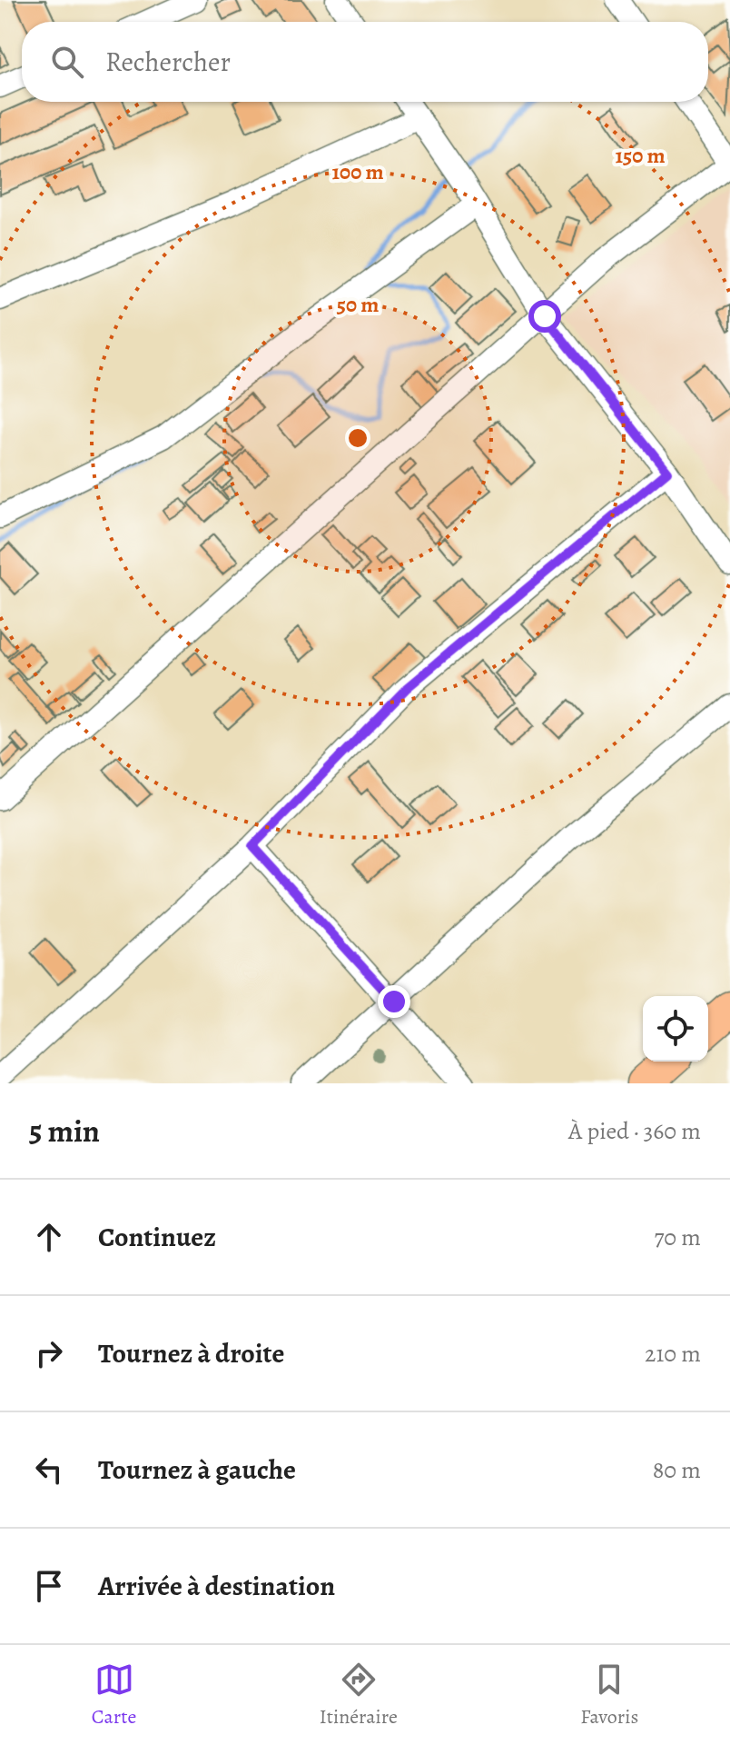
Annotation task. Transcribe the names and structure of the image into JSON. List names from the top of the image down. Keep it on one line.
{"page":{"search":"Rechercher","heading":["5 min","À pied · 360 m"],"list":[["Continuez","70 m"],["Tournez à droite","210 m"],["Tournez à gauche","80 m"],"Arrivée à destination"],"nav":["Carte","Itinéraire","Favoris"]},"rings":["150 m","100 m","50 m"]}
